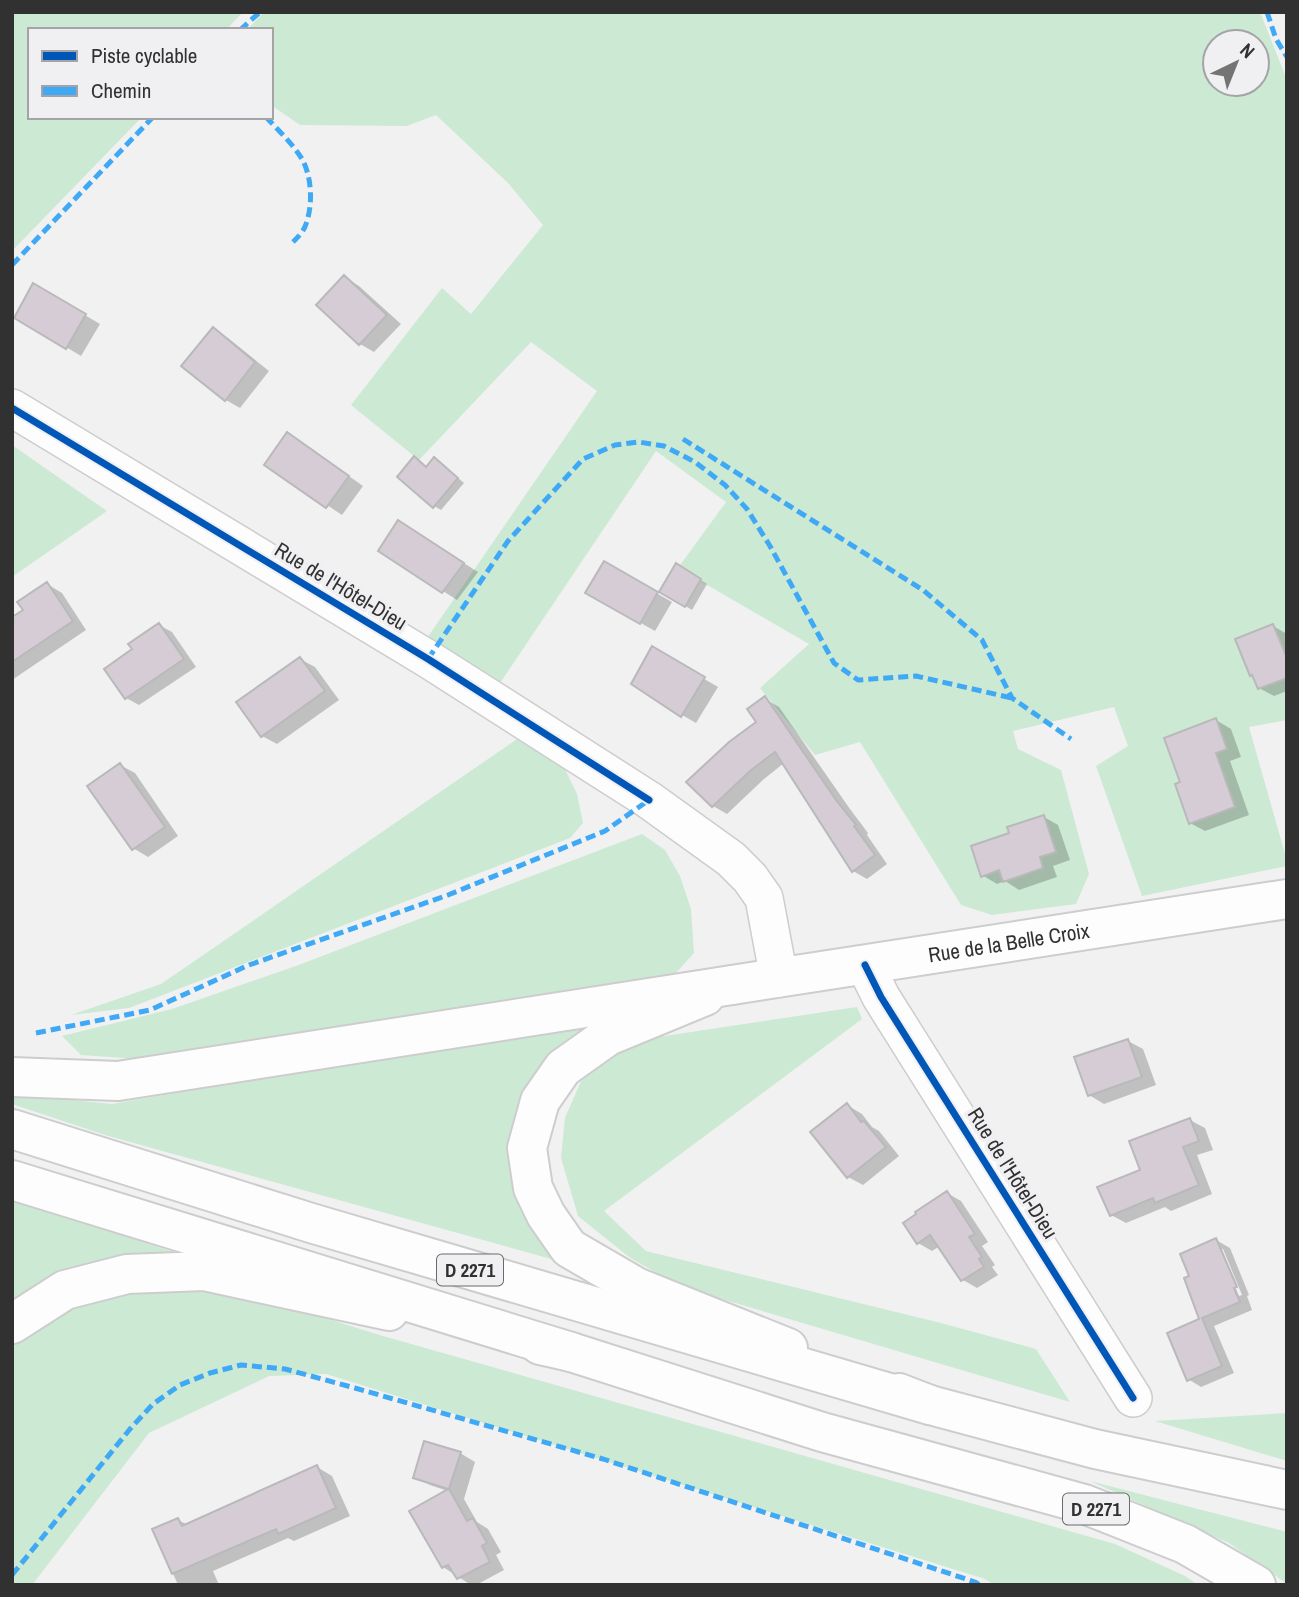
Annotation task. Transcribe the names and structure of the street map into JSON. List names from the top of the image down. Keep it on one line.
{"streets":{"main road":["Rue de la Belle Croix","D 2271"],"street":["Rue de l'Hôtel-Dieu"]},"crossings":[["Rue de l'Hôtel-Dieu","Rue de la Belle Croix"]],"legend":["Piste cyclable","Chemin"],"north":"top right"}
